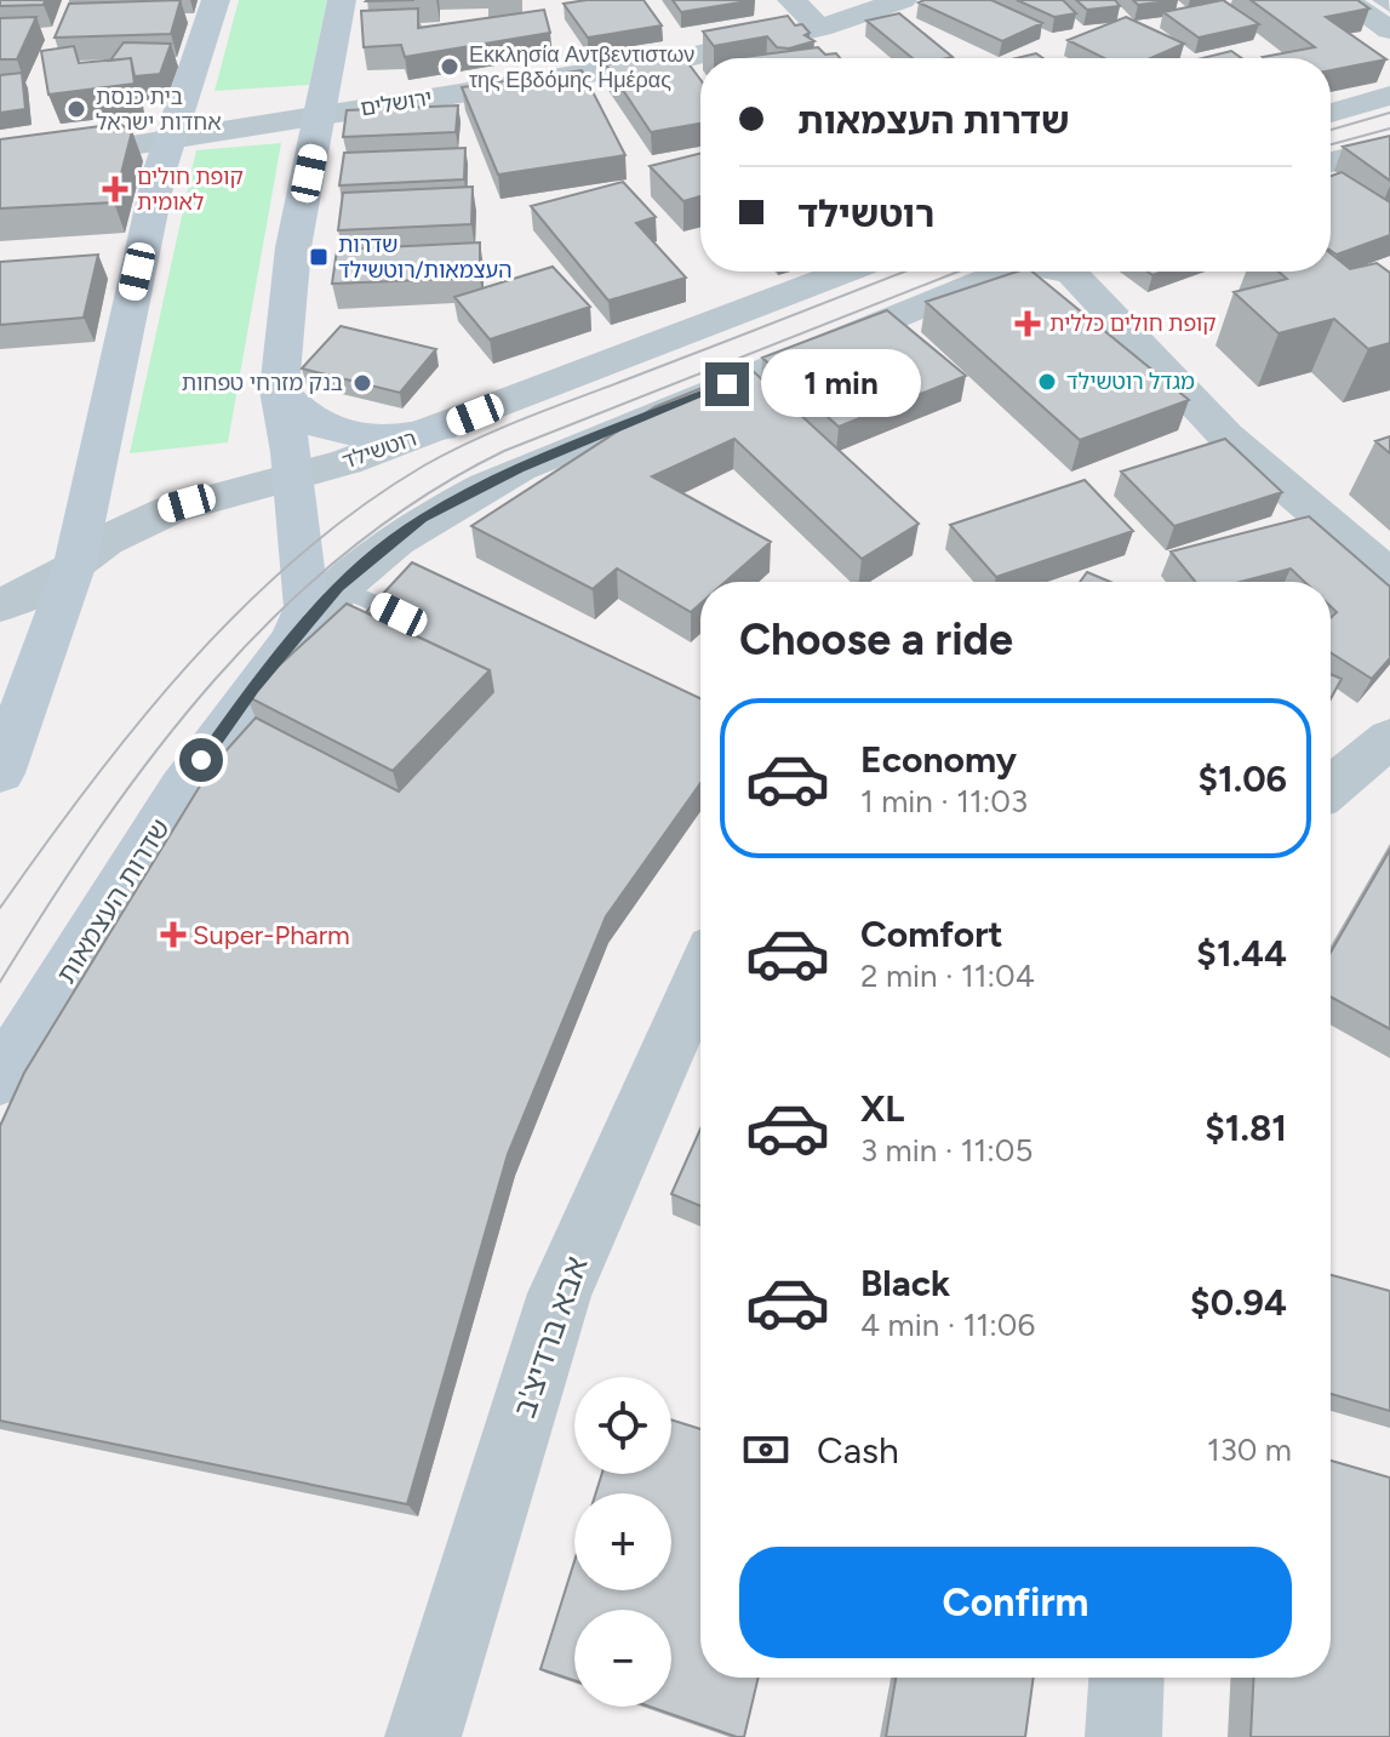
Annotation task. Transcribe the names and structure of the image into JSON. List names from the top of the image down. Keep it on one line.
{"streets":{"main road":["שדרות העצמאות"],"street":["ירושלים","רוטשילד","אבא ברדיצ'ב"]},"crossings":[["ירושלים","שדרות העצמאות"],["רוטשילד","שדרות העצמאות"]],"places":{"other":["Εκκλησία Αντβεντιστων της Εβδόμης Ημέρας","בית כנסת אחדות ישראל","מגדל רוטשילד","בנק מזרחי טפחות"],"health":["קופת חולים לאומית","קופת חולים כללית","Super-Pharm"],"transit":["שדרות העצמאות/רוטשילד"]},"page":{"banner":["שדרות העצמאות","רוטשילד"],"bubble":"1 min","heading":"Choose a ride","list":[{"name":"Economy","note":"1 min · 11:03","value":"$1.06"},{"name":"Comfort","note":"2 min · 11:04","value":"$1.44"},{"name":"XL","note":"3 min · 11:05","value":"$1.81"},{"name":"Black","note":"4 min · 11:06","value":"$0.94"}],"map_buttons":["+","−"],"pay":["Cash","130 m"],"buttons":"Confirm"}}
